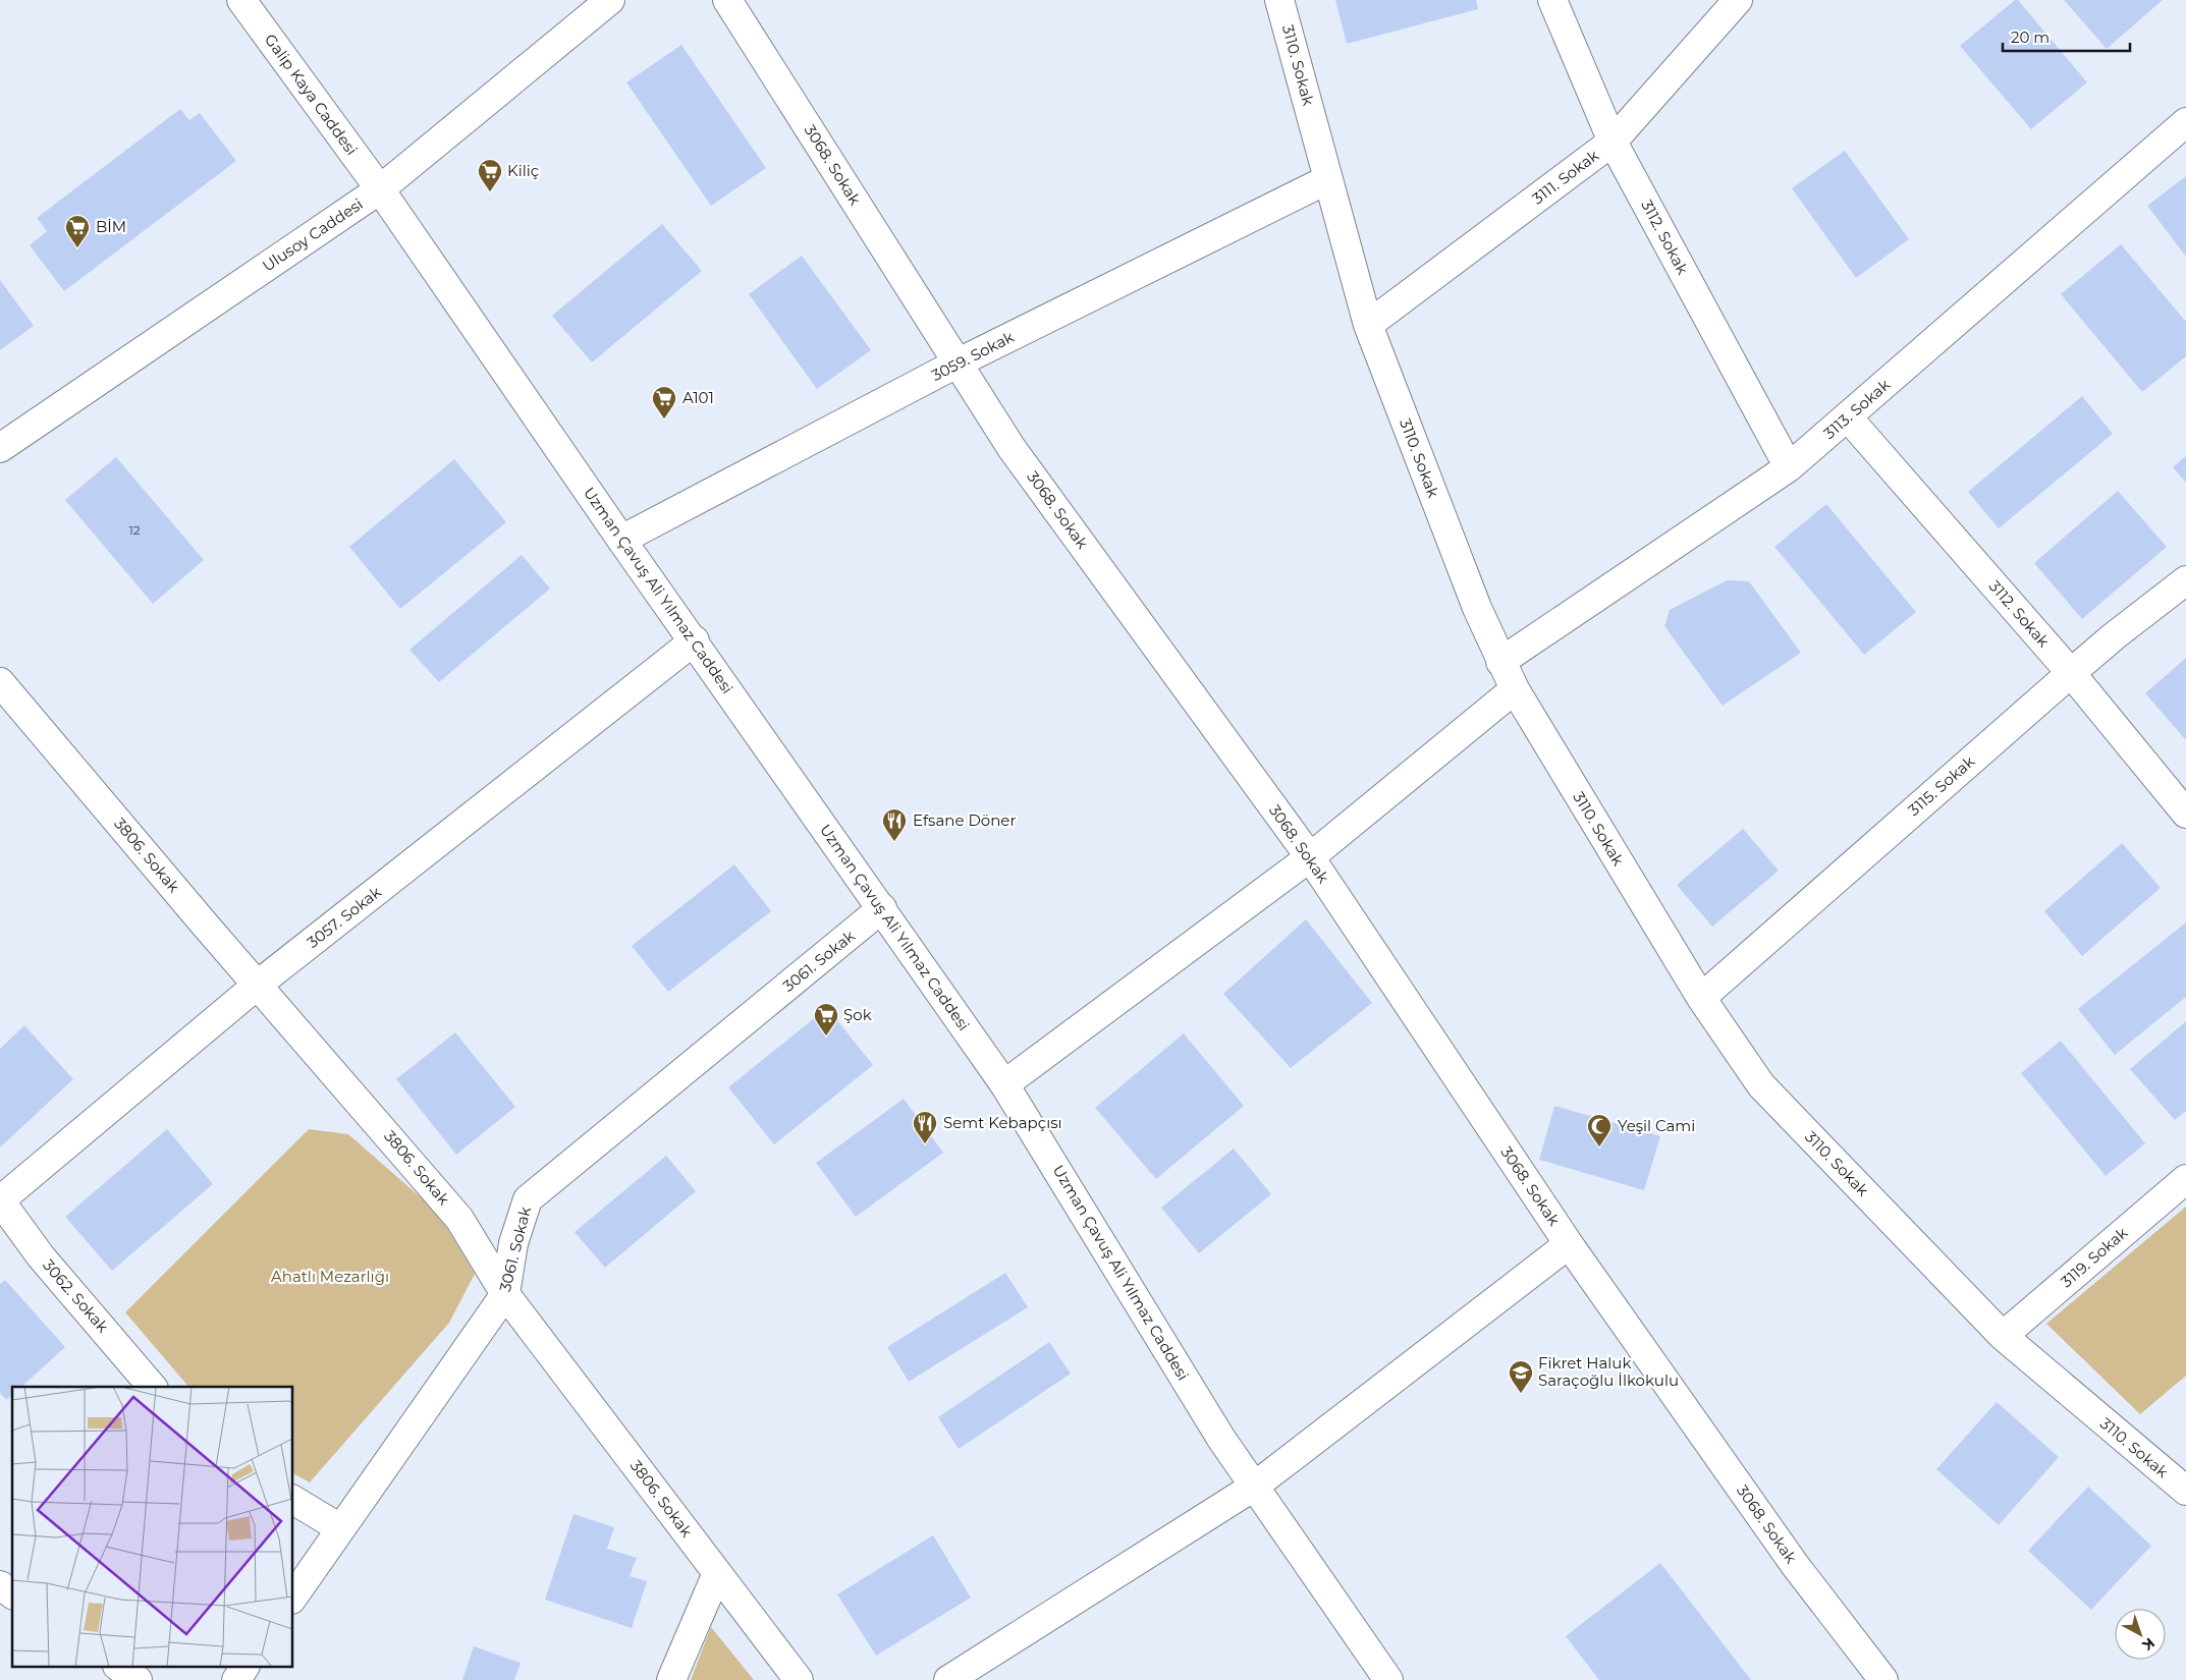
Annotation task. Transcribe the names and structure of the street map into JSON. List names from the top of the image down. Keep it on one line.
{"streets":{"street":["3110. Sokak","Galip Kaya Caddesi","3068. Sokak","3111. Sokak","Ulusoy Caddesi","3112. Sokak","3059. Sokak","3113. Sokak","Uzman Çavuş Ali Yılmaz Caddesi","3115. Sokak","3806. Sokak","3057. Sokak","3061. Sokak","3119. Sokak","3062. Sokak"]},"crossings":[["3110. Sokak","3111. Sokak"],["3110. Sokak","3059. Sokak"],["3110. Sokak","3113. Sokak"],["3110. Sokak","3115. Sokak"],["3110. Sokak","3119. Sokak"],["Galip Kaya Caddesi","Ulusoy Caddesi"],["Galip Kaya Caddesi","Uzman Çavuş Ali Yılmaz Caddesi"],["3068. Sokak","3059. Sokak"],["3111. Sokak","3112. Sokak"],["Ulusoy Caddesi","Uzman Çavuş Ali Yılmaz Caddesi"],["3112. Sokak","3113. Sokak"],["3112. Sokak","3115. Sokak"],["3059. Sokak","Uzman Çavuş Ali Yılmaz Caddesi"],["Uzman Çavuş Ali Yılmaz Caddesi","3057. Sokak"],["Uzman Çavuş Ali Yılmaz Caddesi","3061. Sokak"],["3806. Sokak","3057. Sokak"],["3806. Sokak","3061. Sokak"],["3057. Sokak","3062. Sokak"]],"parks":["Ahatlı Mezarlığı"],"places":{"supermarket":["Kiliç","BİM","A101","Şok"],"restaurant":["Efsane Döner","Semt Kebapçısı"],"mosque":["Yeşil Cami"],"school or university":["Fikret Haluk Saraçoğlu İlkokulu"]},"house_numbers":["12"],"scale_bar":"20 m","north":"bottom right"}
